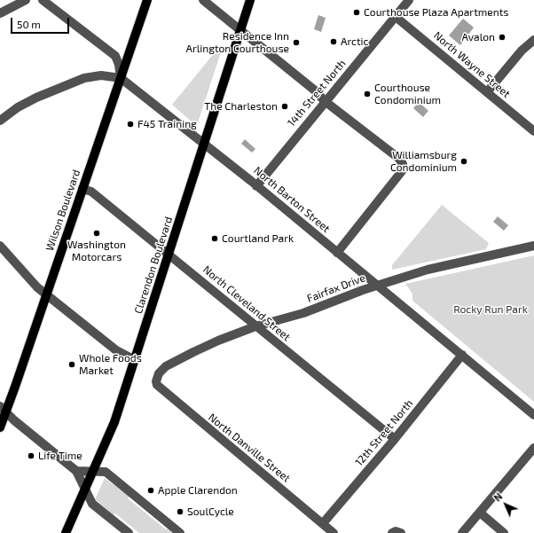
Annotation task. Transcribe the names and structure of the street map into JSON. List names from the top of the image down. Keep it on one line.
{"streets":{"main road":["Wilson Boulevard","Clarendon Boulevard"],"street":["North Wayne Street","14th Street North","North Barton Street","Fairfax Drive","North Cleveland Street","12th Street North","North Danville Street"]},"crossings":[["North Wayne Street","14th Street North"],["14th Street North","North Barton Street"],["North Barton Street","Wilson Boulevard"],["North Barton Street","Clarendon Boulevard"],["North Barton Street","Fairfax Drive"],["North Barton Street","12th Street North"],["Wilson Boulevard","North Cleveland Street"],["Clarendon Boulevard","North Cleveland Street"],["Fairfax Drive","North Cleveland Street"],["Fairfax Drive","North Danville Street"],["North Cleveland Street","12th Street North"],["12th Street North","North Danville Street"]],"parks":["Rocky Run Park"],"places":["Courthouse Plaza Apartments","Avalon","Arctic","Residence Inn Arlington Courthouse","Courthouse Condominium","The Charleston","F45 Training","Williamsburg Condominium","Washington Motorcars","Courtland Park","Whole Foods Market","Life Time","Apple Clarendon","SoulCycle"],"scale_bar":"50 m","north":"top left"}
